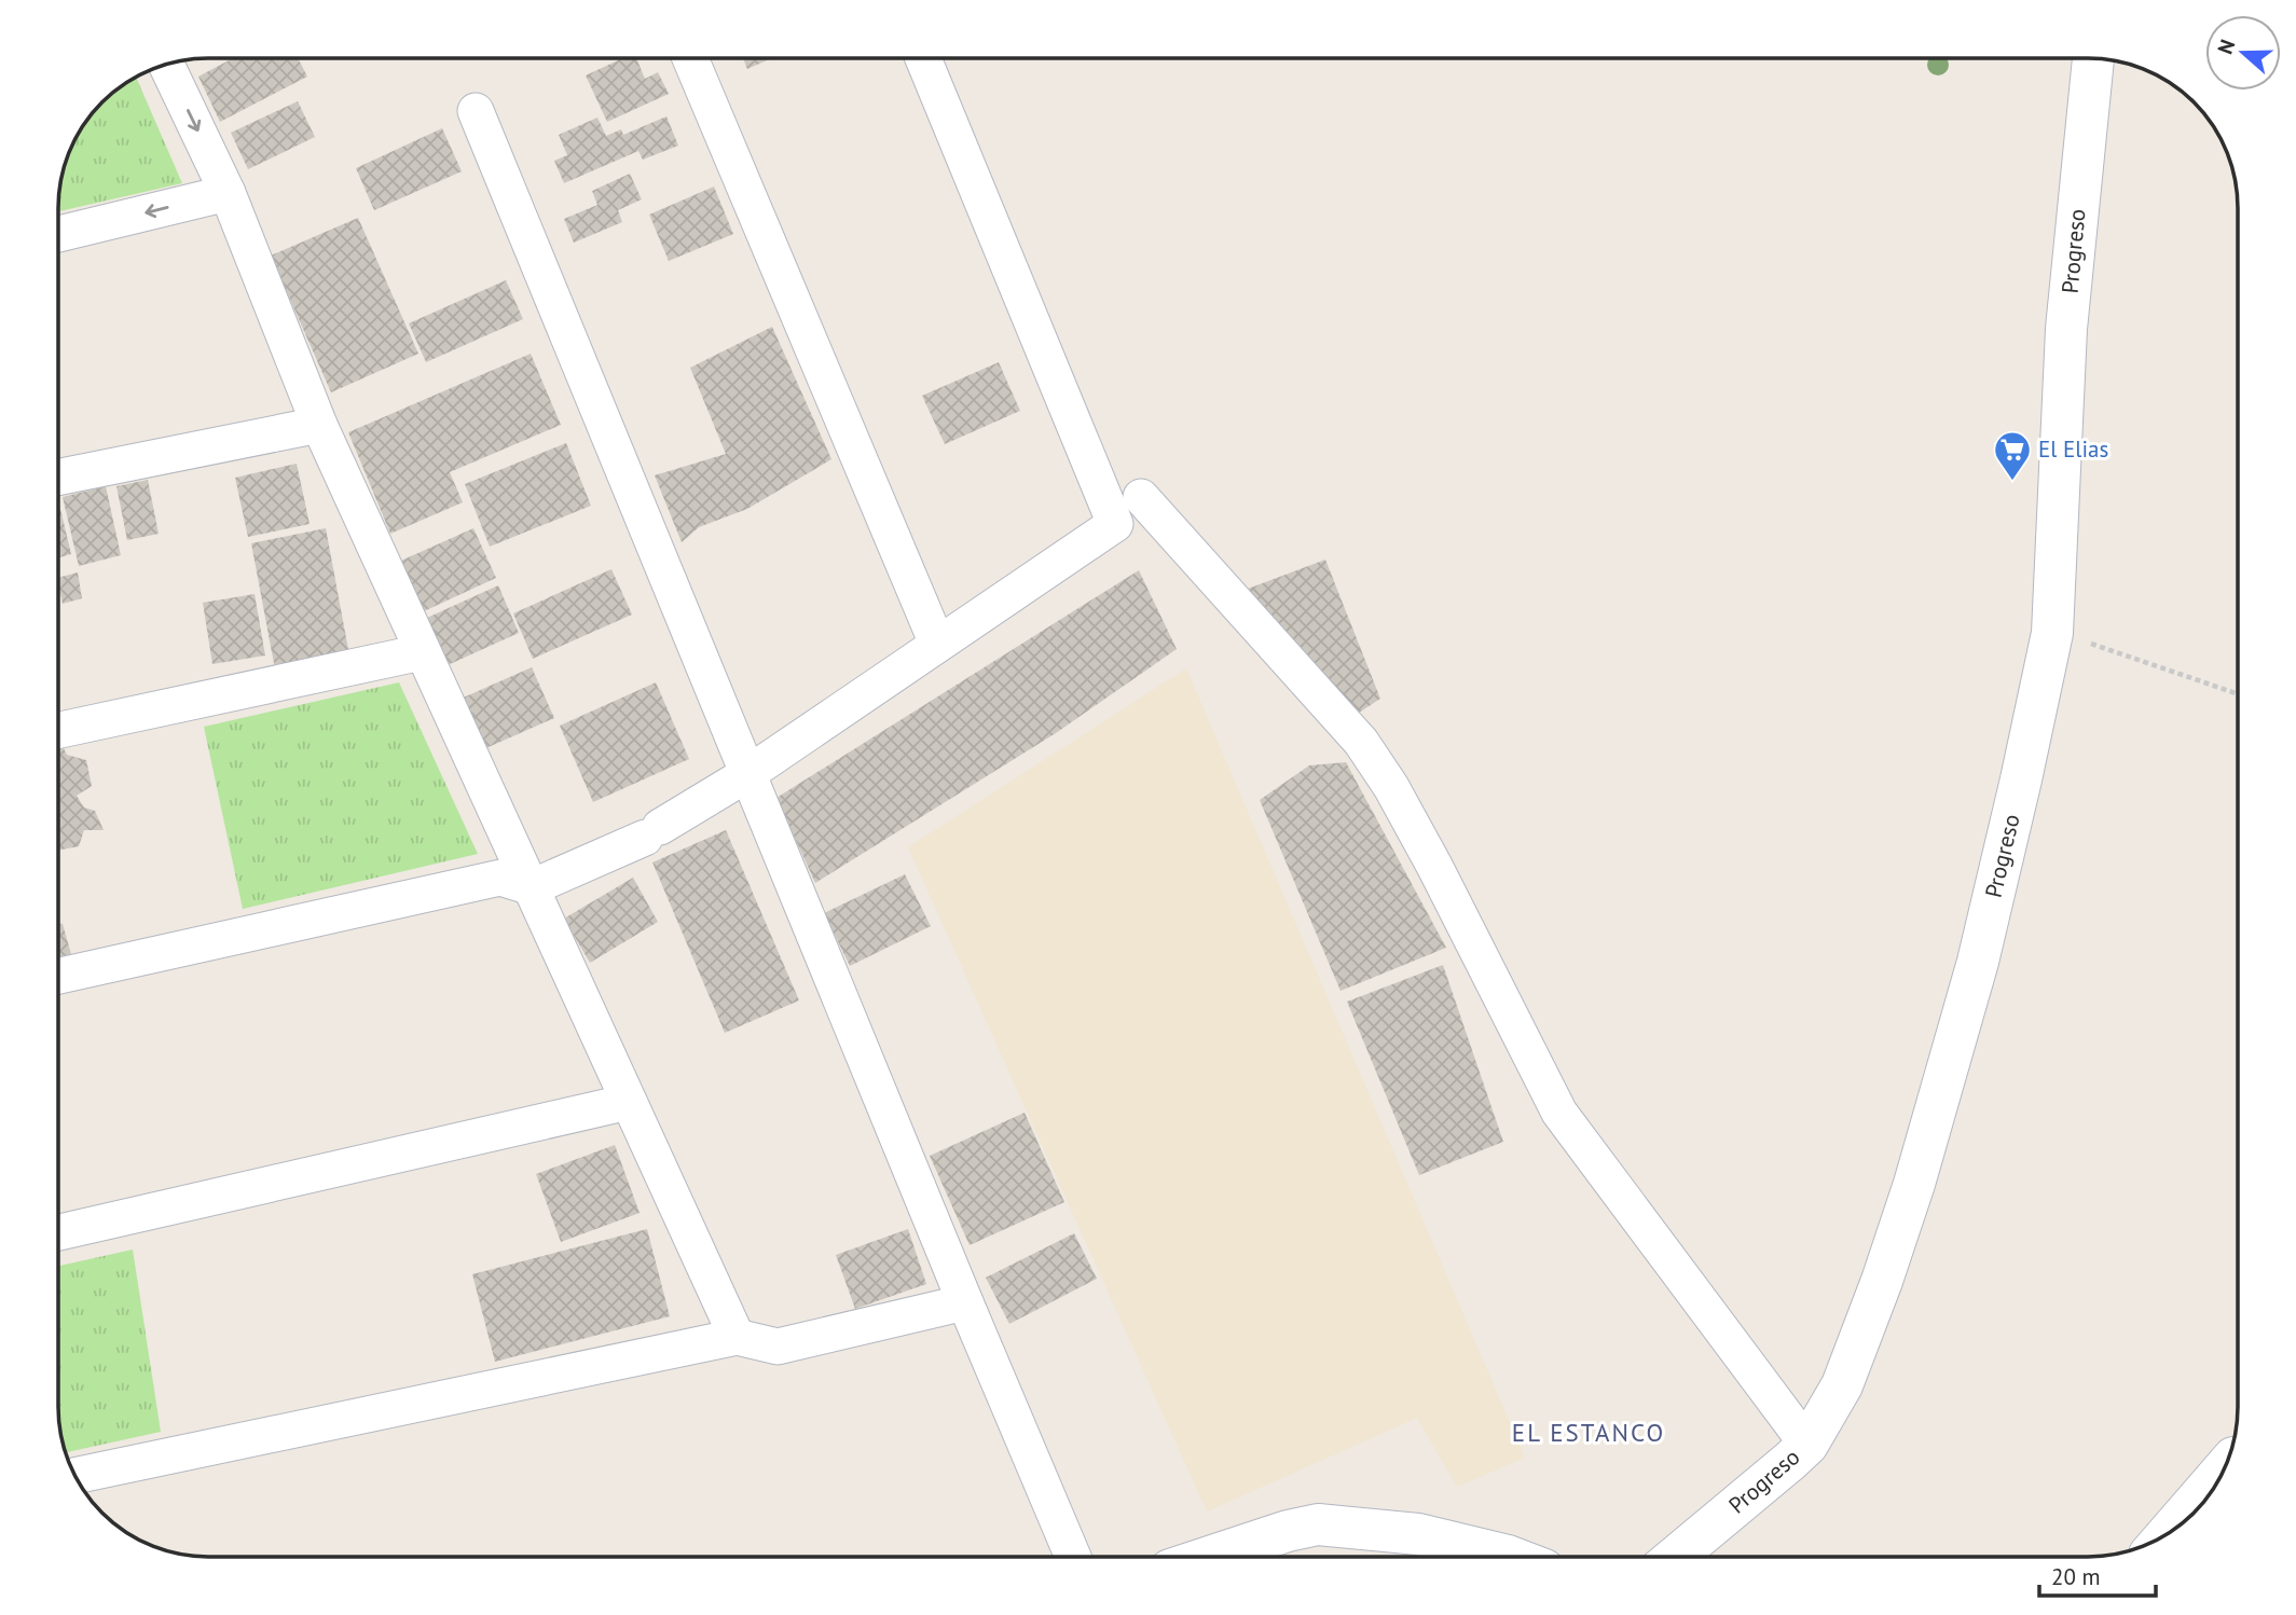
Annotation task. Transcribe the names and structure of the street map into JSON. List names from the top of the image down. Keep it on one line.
{"streets":{"main road":["Progreso"]},"districts":["EL ESTANCO"],"places":{"supermarket":["El Elias"]},"scale_bar":"20 m","north":"left"}
